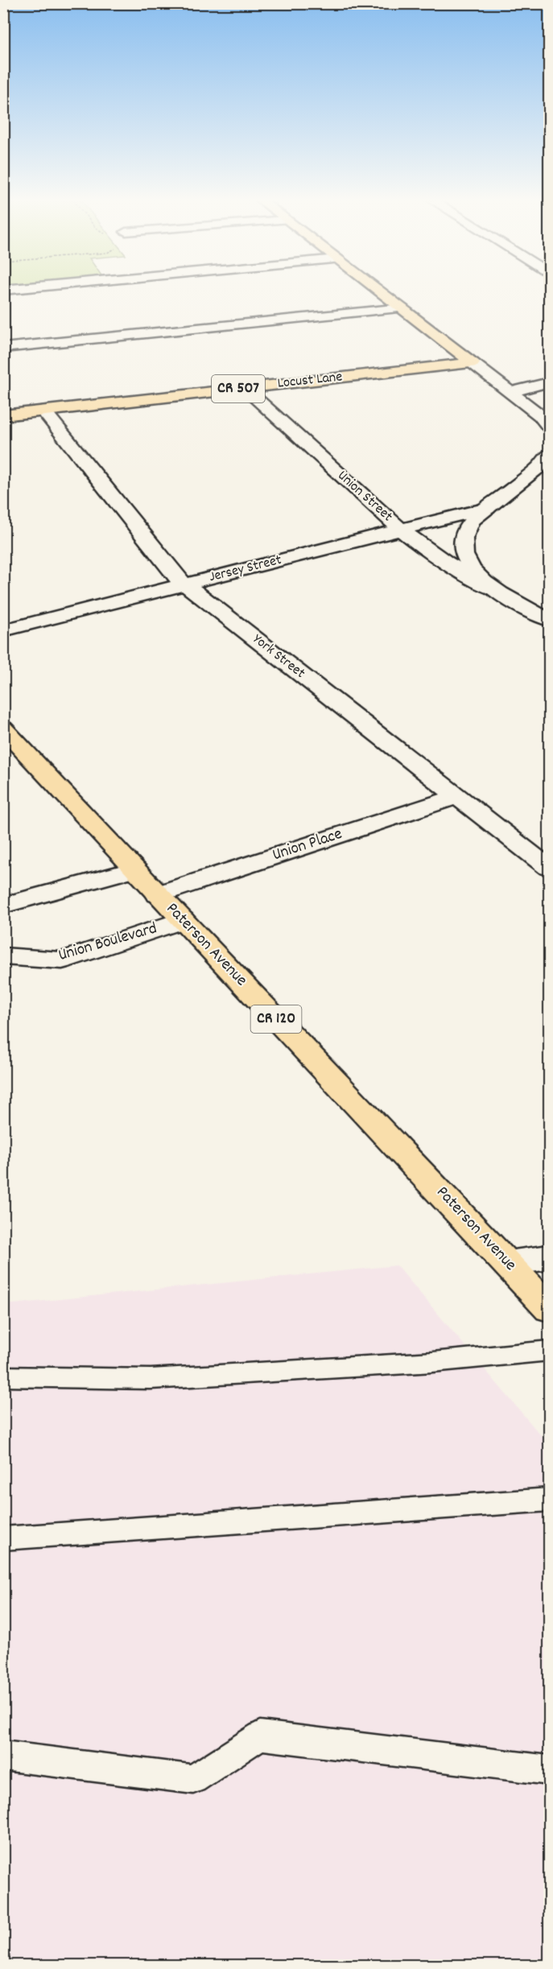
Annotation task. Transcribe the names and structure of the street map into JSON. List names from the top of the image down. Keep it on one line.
{"streets":{"main road":["Locust Lane","CR 507","Paterson Avenue","CR 120"],"street":["Union Street","Jersey Street","York Street","Union Place","Union Boulevard"]},"crossings":[["Locust Lane","Union Street"],["Locust Lane","York Street"],["Union Street","Jersey Street"],["Jersey Street","York Street"],["York Street","Union Place"],["Union Place","Paterson Avenue"],["Union Boulevard","Paterson Avenue"]]}
